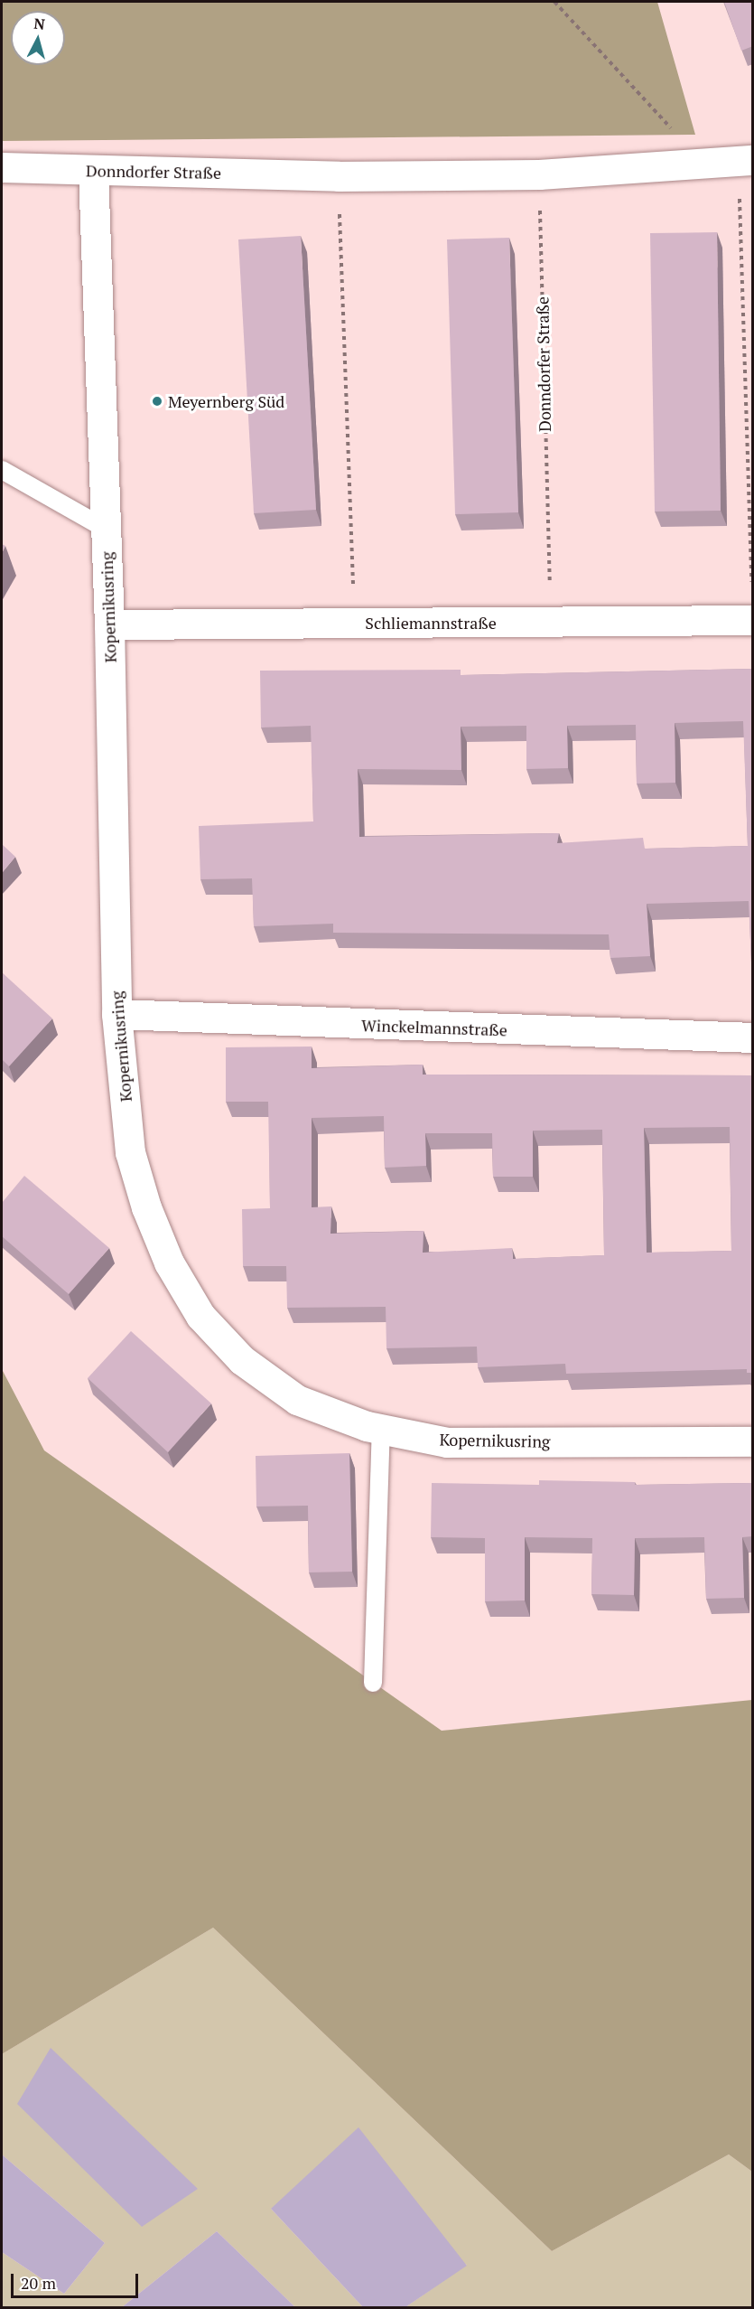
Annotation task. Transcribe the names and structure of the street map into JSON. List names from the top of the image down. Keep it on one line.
{"streets":{"street":["Donndorfer Straße","Kopernikusring","Schliemannstraße","Winckelmannstraße"]},"crossings":[["Donndorfer Straße","Kopernikusring"],["Kopernikusring","Schliemannstraße"],["Kopernikusring","Winckelmannstraße"]],"places":["Meyernberg Süd"],"scale_bar":"20 m","north":"top"}
